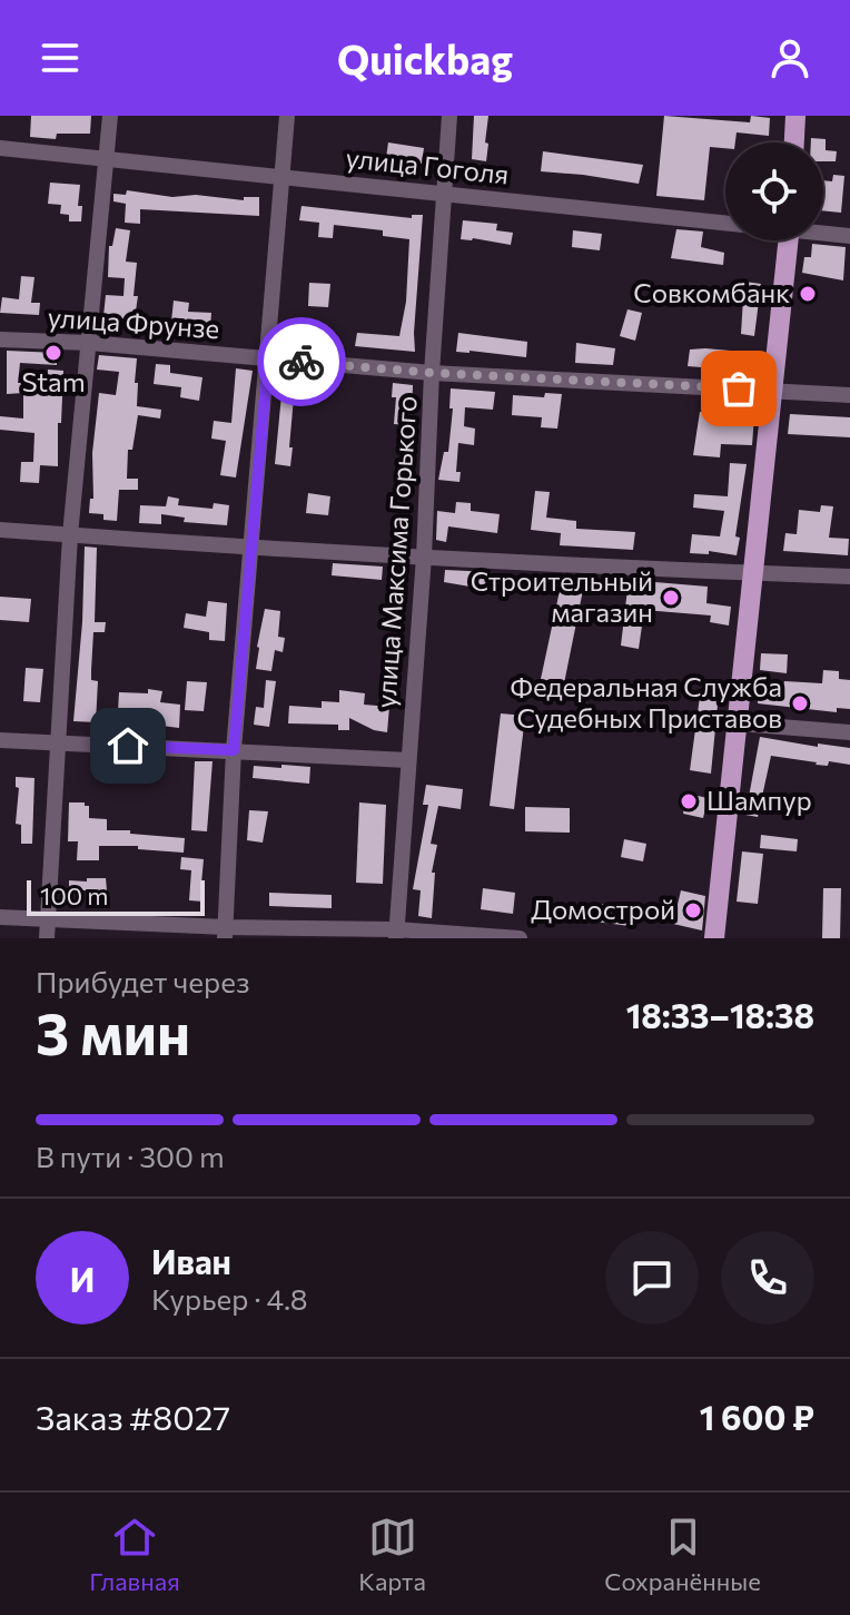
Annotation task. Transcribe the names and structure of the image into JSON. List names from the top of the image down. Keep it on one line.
{"streets":{"street":["улица Гоголя","улица Фрунзе","улица Максима Горького"]},"crossings":[["улица Гоголя","улица Максима Горького"],["улица Фрунзе","улица Максима Горького"]],"places":["Совкомбанк","Stam","Строительный магазин","Федеральная Служба Судебных Приставов","Шампур","Домострой"],"scale_bar":"100 m","page":{"header":"Quickbag","scale":"100 m","heading":["3 мин","Прибудет через","18:33–18:38"],"panel":["Иван","Курьер · 4.8","Заказ #8027","1 600 ₽"],"bar":"В пути · 300 m","round":"И","tabs":["Главная","Карта","Сохранённые"]}}
